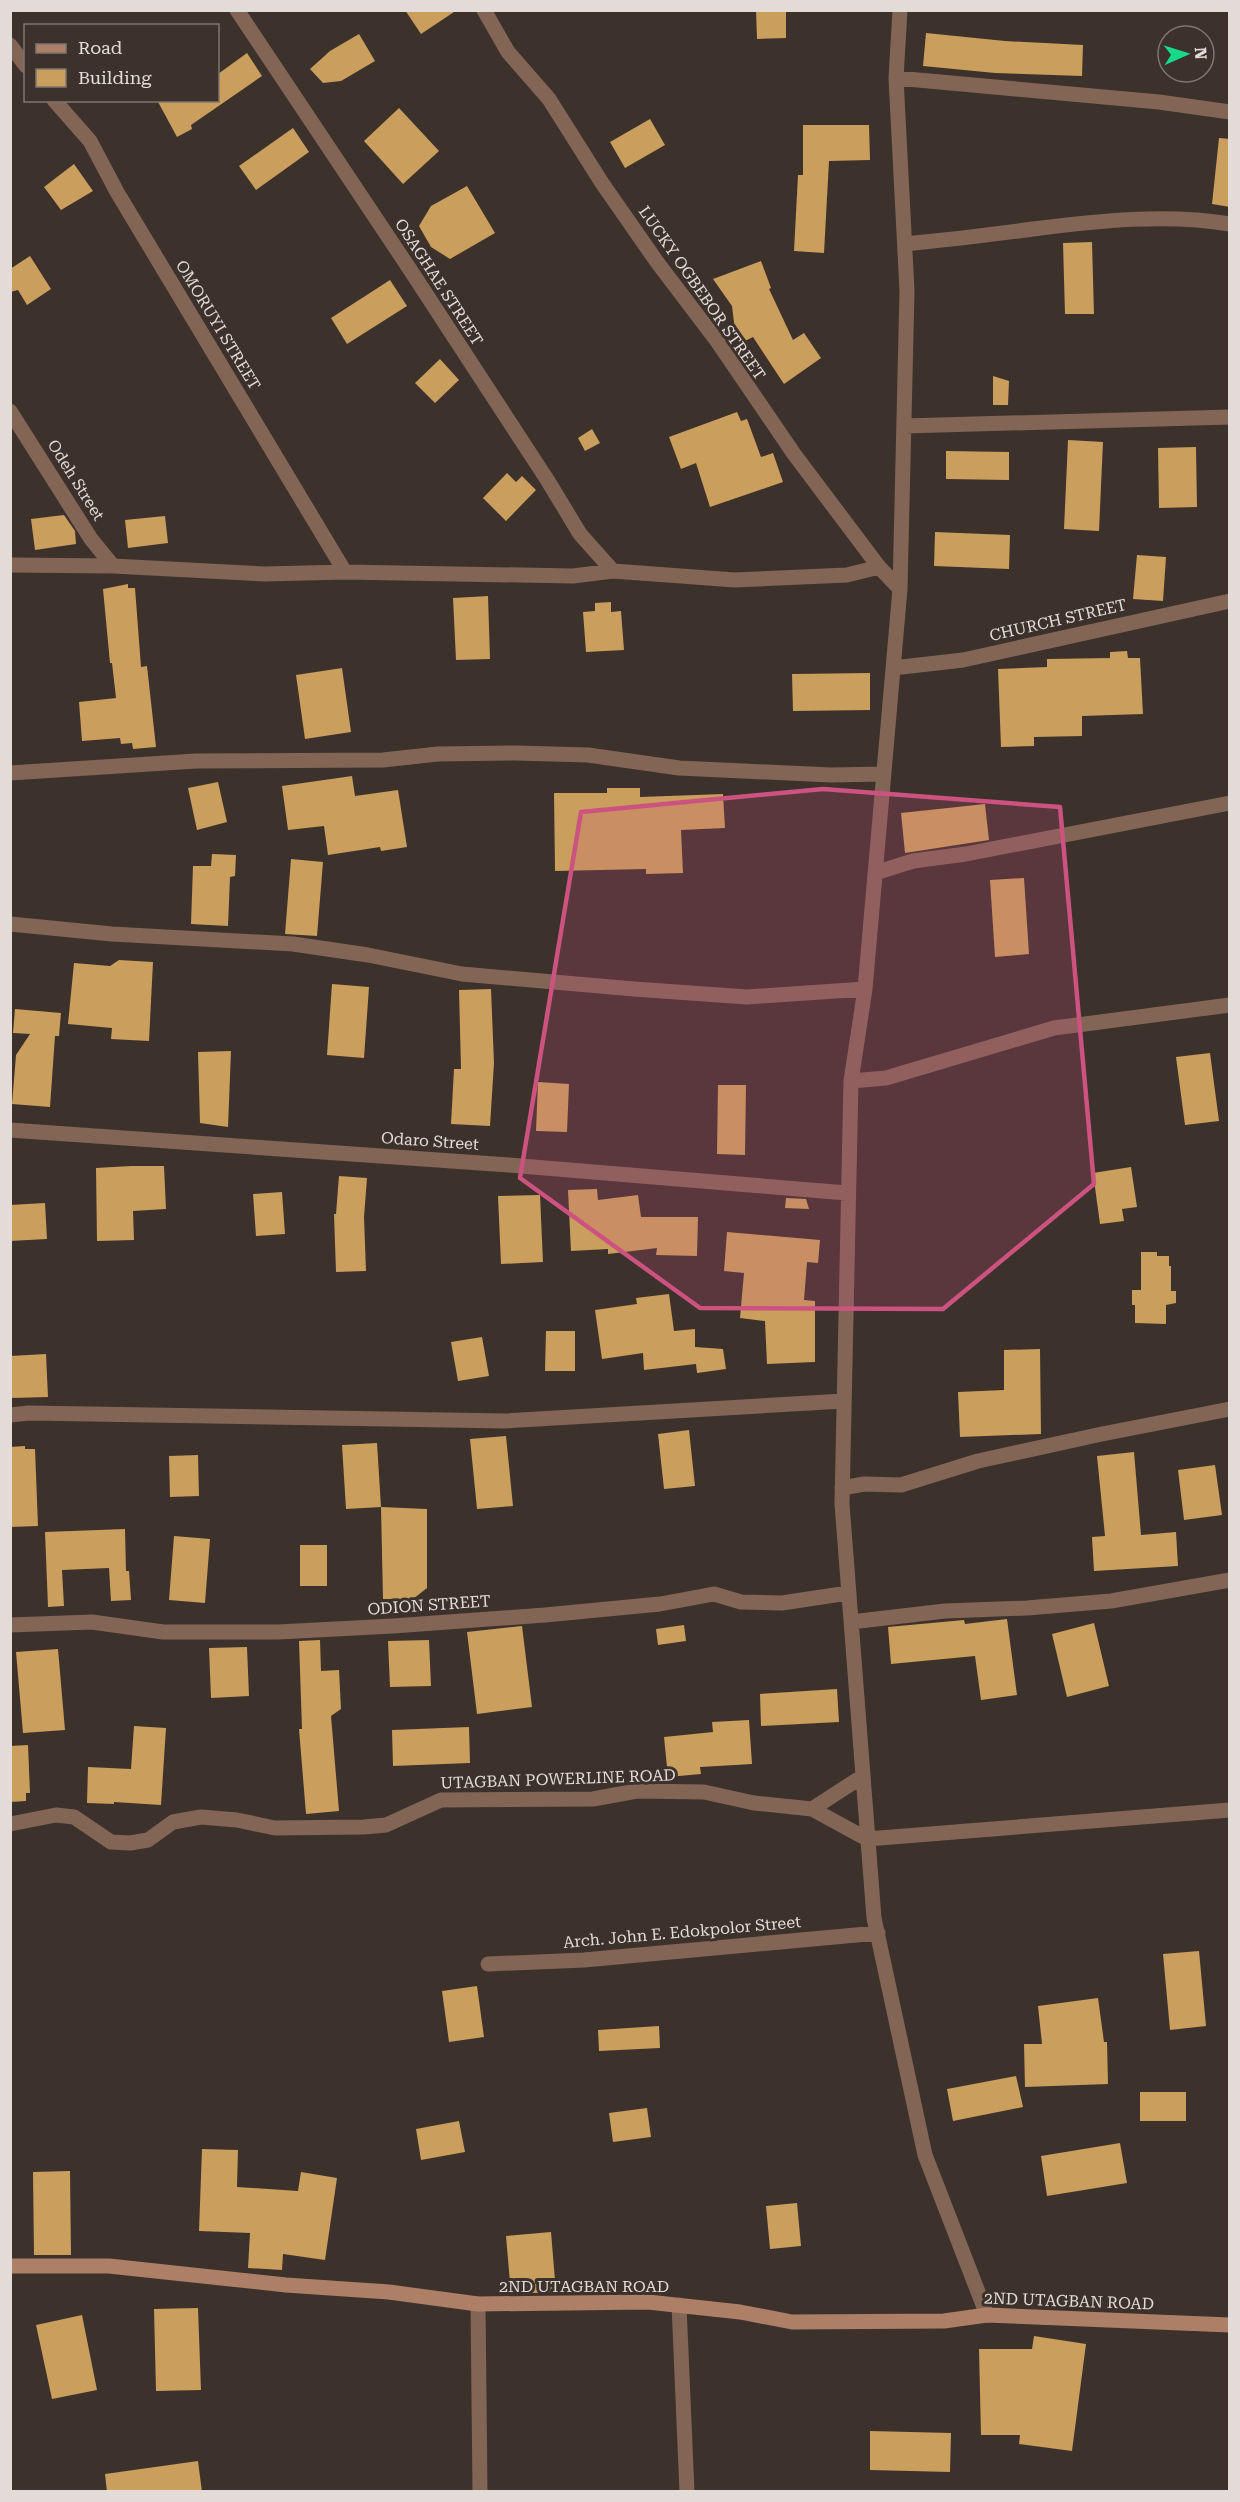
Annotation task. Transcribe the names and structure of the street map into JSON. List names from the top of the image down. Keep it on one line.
{"streets":{"street":["OSAGHAE STREET","LUCKY OGBEBOR STREET","OMORUYI STREET","Odeh Street","CHURCH STREET","Odaro Street","ODION STREET","UTAGBAN POWERLINE ROAD","Arch. John E. Edokpolor Street","2ND UTAGBAN ROAD"]},"legend":["Road","Building"],"north":"right"}
